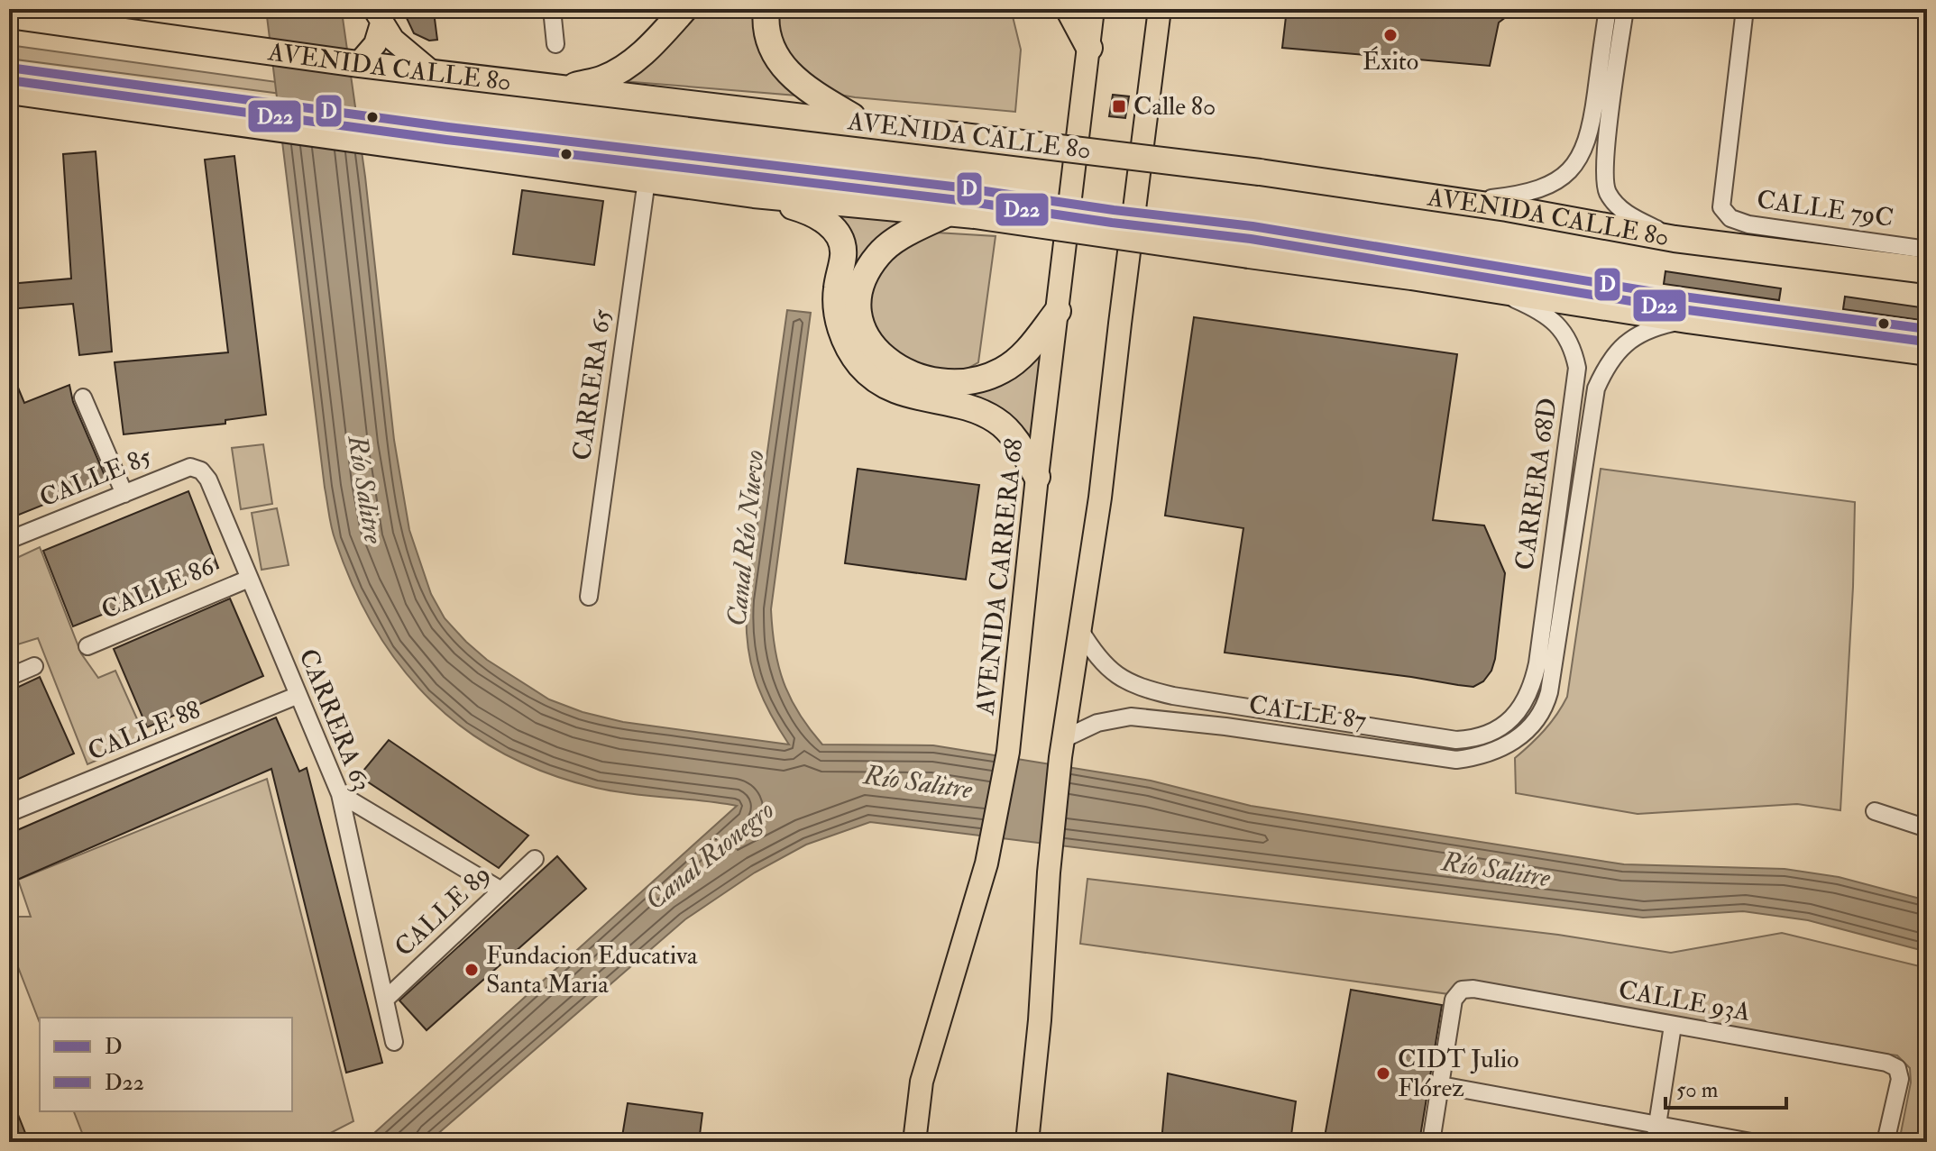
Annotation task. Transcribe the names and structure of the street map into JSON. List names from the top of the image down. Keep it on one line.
{"streets":{"highway":["AVENIDA CALLE 80"],"main road":["AVENIDA CARRERA 68"],"street":["CALLE 79C","CARRERA 65","CALLE 85","CARRERA 68D","CALLE 86","CALLE 87","CARRERA 63","CALLE 88","CALLE 89","CALLE 93A"]},"crossings":[["AVENIDA CALLE 80","CALLE 79C"],["CALLE 85","CARRERA 63"],["CARRERA 68D","CALLE 87"],["CALLE 86","CARRERA 63"],["CARRERA 63","CALLE 88"],["CARRERA 63","CALLE 89"]],"water":["Río Salitre","Canal Río Nuevo","Canal Rionegro"],"places":{"other":["Éxito","Fundacion Educativa Santa Maria","CIDT Julio Flórez"],"transit":["Calle 80"]},"lines":["transit line D","transit line D22"],"legend":["D","D22"],"scale_bar":"50 m"}
